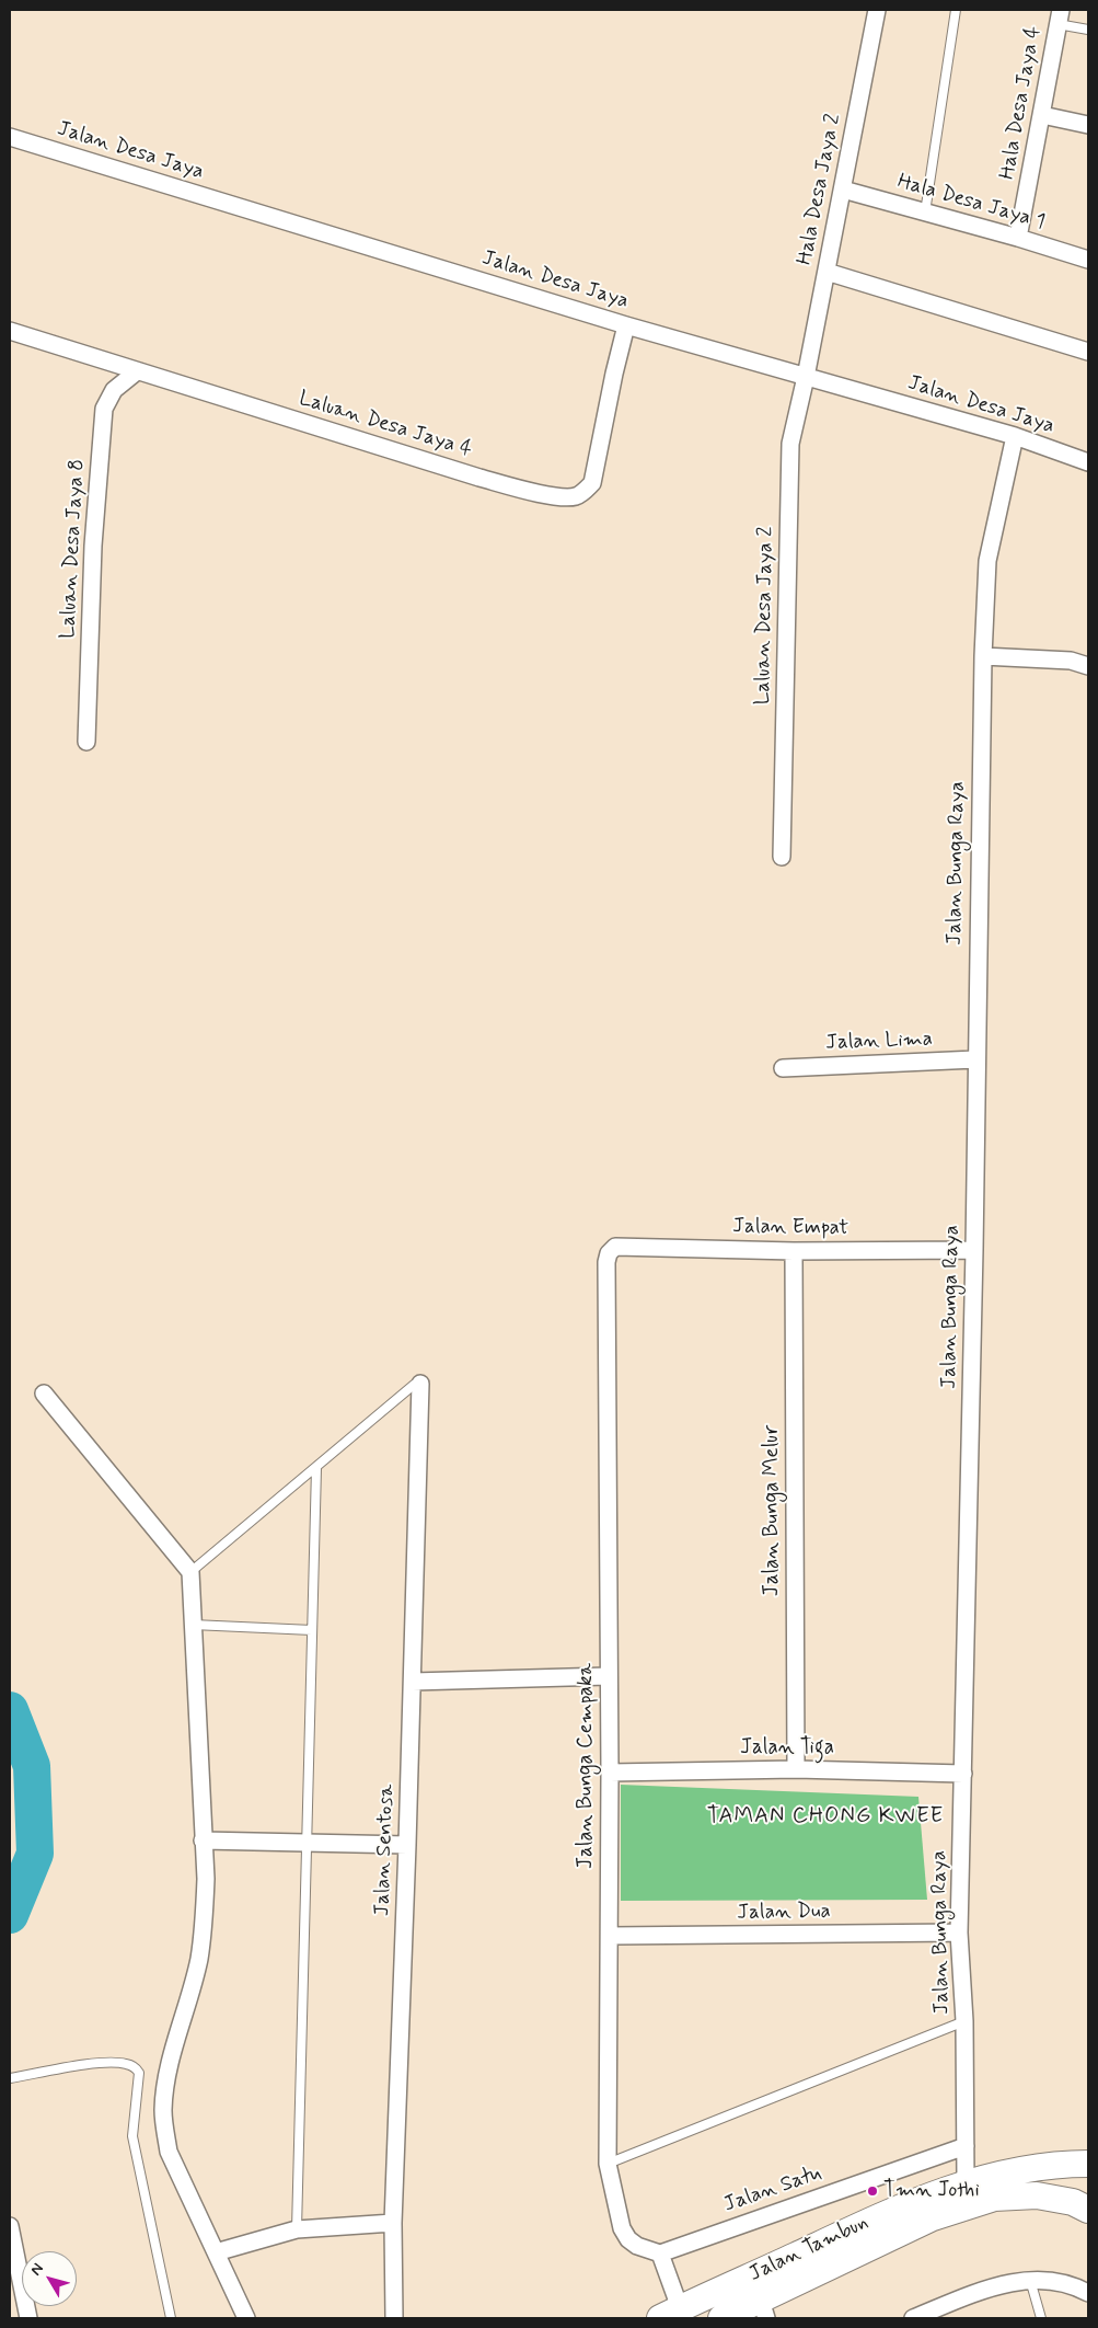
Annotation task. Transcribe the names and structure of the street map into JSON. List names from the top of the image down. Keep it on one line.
{"streets":{"main road":["Jalan Tambun"],"street":["Hala Desa Jaya 4","Jalan Desa Jaya","Hala Desa Jaya 2","Hala Desa Jaya 1","Laluan Desa Jaya 4","Laluan Desa Jaya 8","Laluan Desa Jaya 2","Jalan Bunga Raya","Jalan Lima","Jalan Empat","Jalan Bunga Melur","Jalan Tiga","Jalan Bunga Cempaka","Jalan Sentosa","Jalan Dua","Jalan Satu"]},"crossings":[["Hala Desa Jaya 4","Hala Desa Jaya 1"],["Jalan Desa Jaya","Hala Desa Jaya 2"],["Jalan Desa Jaya","Laluan Desa Jaya 4"],["Jalan Desa Jaya","Laluan Desa Jaya 2"],["Jalan Desa Jaya","Jalan Bunga Raya"],["Hala Desa Jaya 2","Hala Desa Jaya 1"],["Hala Desa Jaya 2","Laluan Desa Jaya 2"],["Laluan Desa Jaya 4","Laluan Desa Jaya 8"],["Jalan Bunga Raya","Jalan Lima"],["Jalan Bunga Raya","Jalan Empat"],["Jalan Bunga Raya","Jalan Tiga"],["Jalan Bunga Raya","Jalan Dua"],["Jalan Bunga Raya","Jalan Satu"],["Jalan Bunga Raya","Jalan Tambun"],["Jalan Empat","Jalan Bunga Melur"],["Jalan Empat","Jalan Bunga Cempaka"],["Jalan Bunga Melur","Jalan Tiga"],["Jalan Tiga","Jalan Bunga Cempaka"],["Jalan Bunga Cempaka","Jalan Dua"],["Jalan Bunga Cempaka","Jalan Satu"]],"districts":["TAMAN CHONG KWEE"],"places":["Tmn Jothi"],"north":"top left"}
